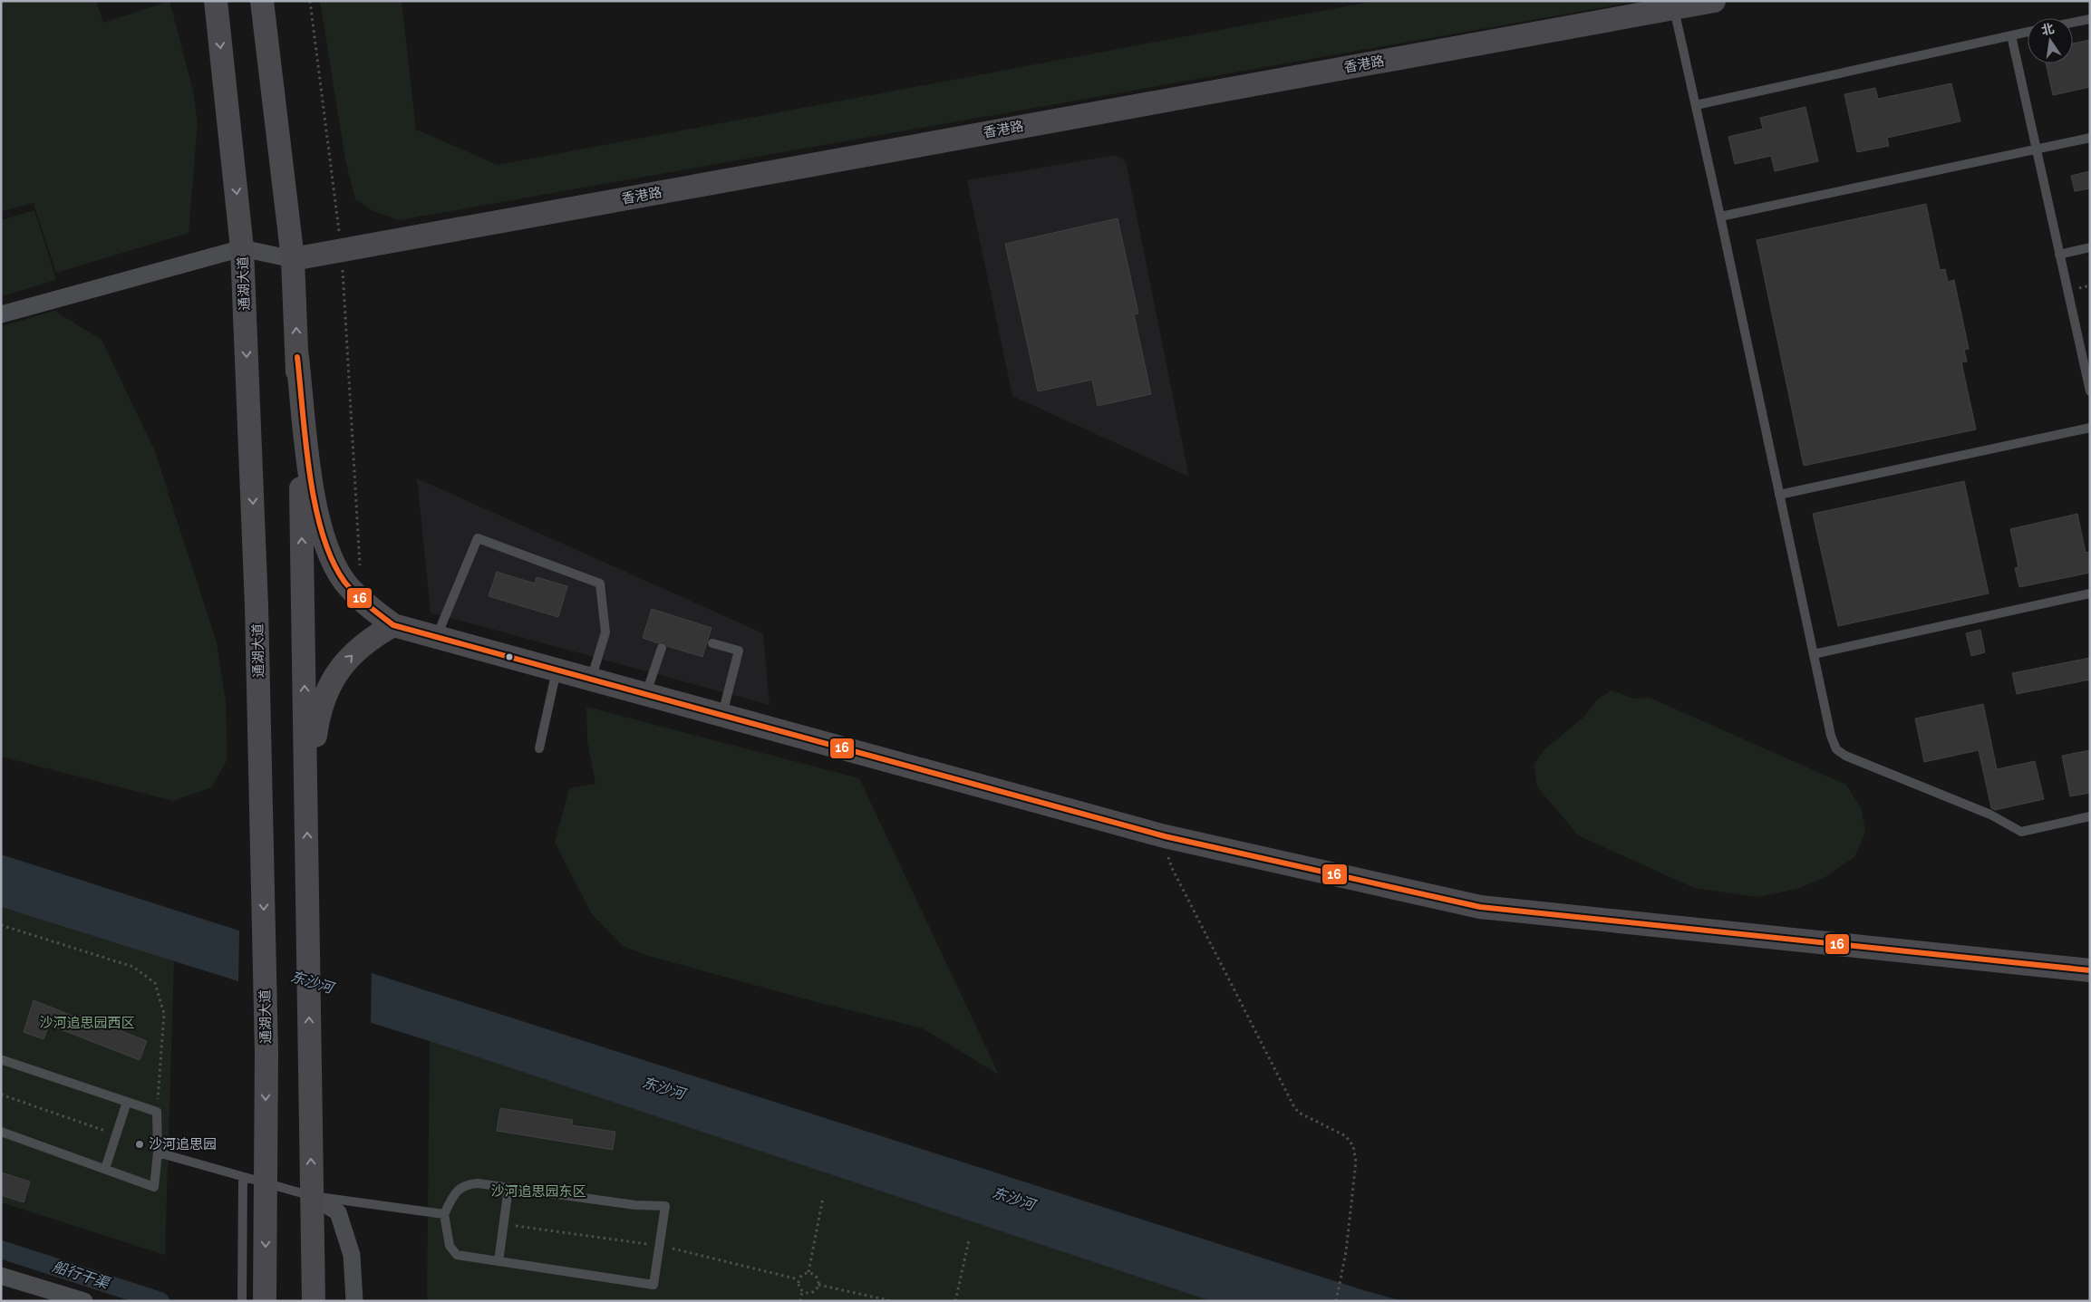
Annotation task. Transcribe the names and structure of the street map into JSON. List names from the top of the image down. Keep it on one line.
{"streets":{"street":["香港路","通湖大道"]},"water":["东沙河","船行干渠"],"parks":["沙河追思园西区","沙河追思园东区"],"places":["沙河追思园"],"lines":["transit line 16"],"north":"top"}
